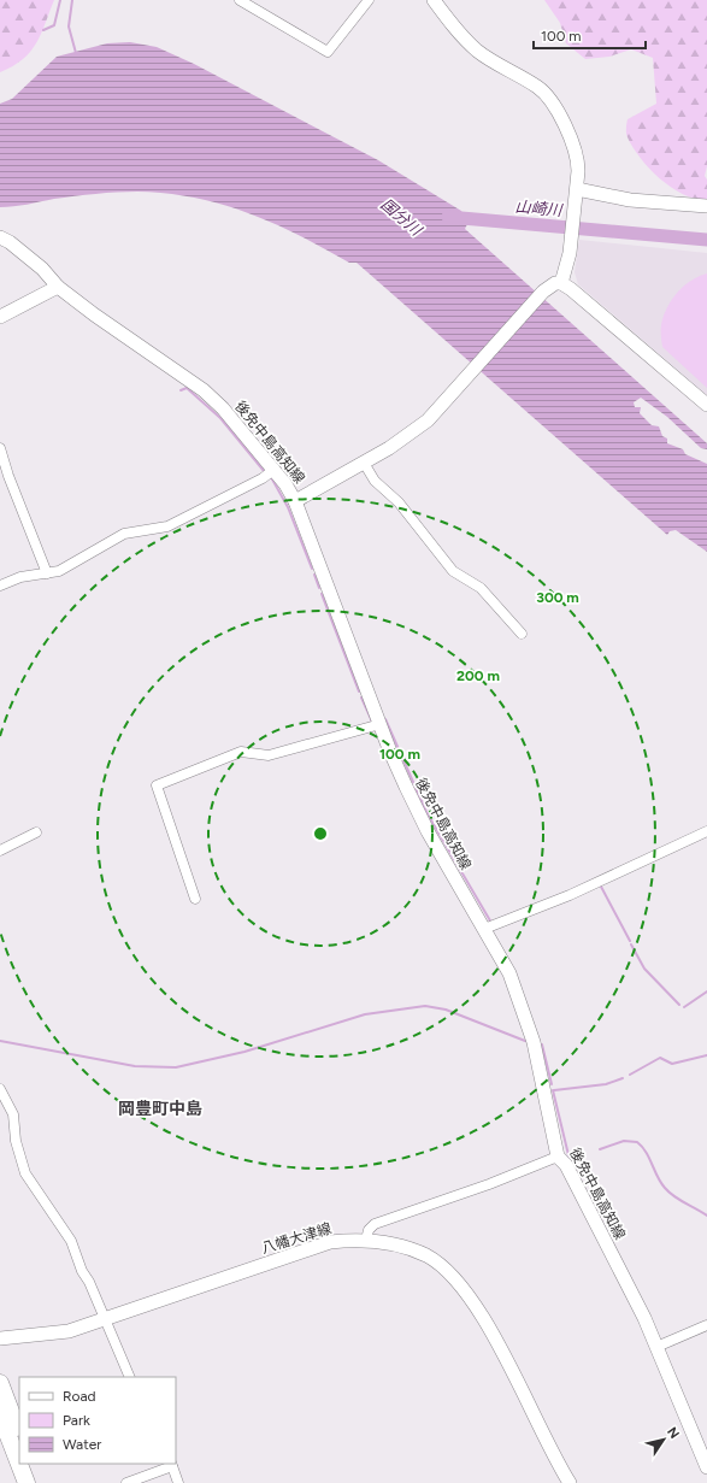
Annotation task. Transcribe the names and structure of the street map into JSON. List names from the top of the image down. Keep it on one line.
{"streets":{"main road":["後免中島高知線","八幡大津線"]},"districts":["岡豊町中島"],"water":["山崎川","国分川"],"legend":["Road","Park","Water"],"scale_bar":"100 m","north":"top right","rings":["300 m","200 m","100 m"]}
